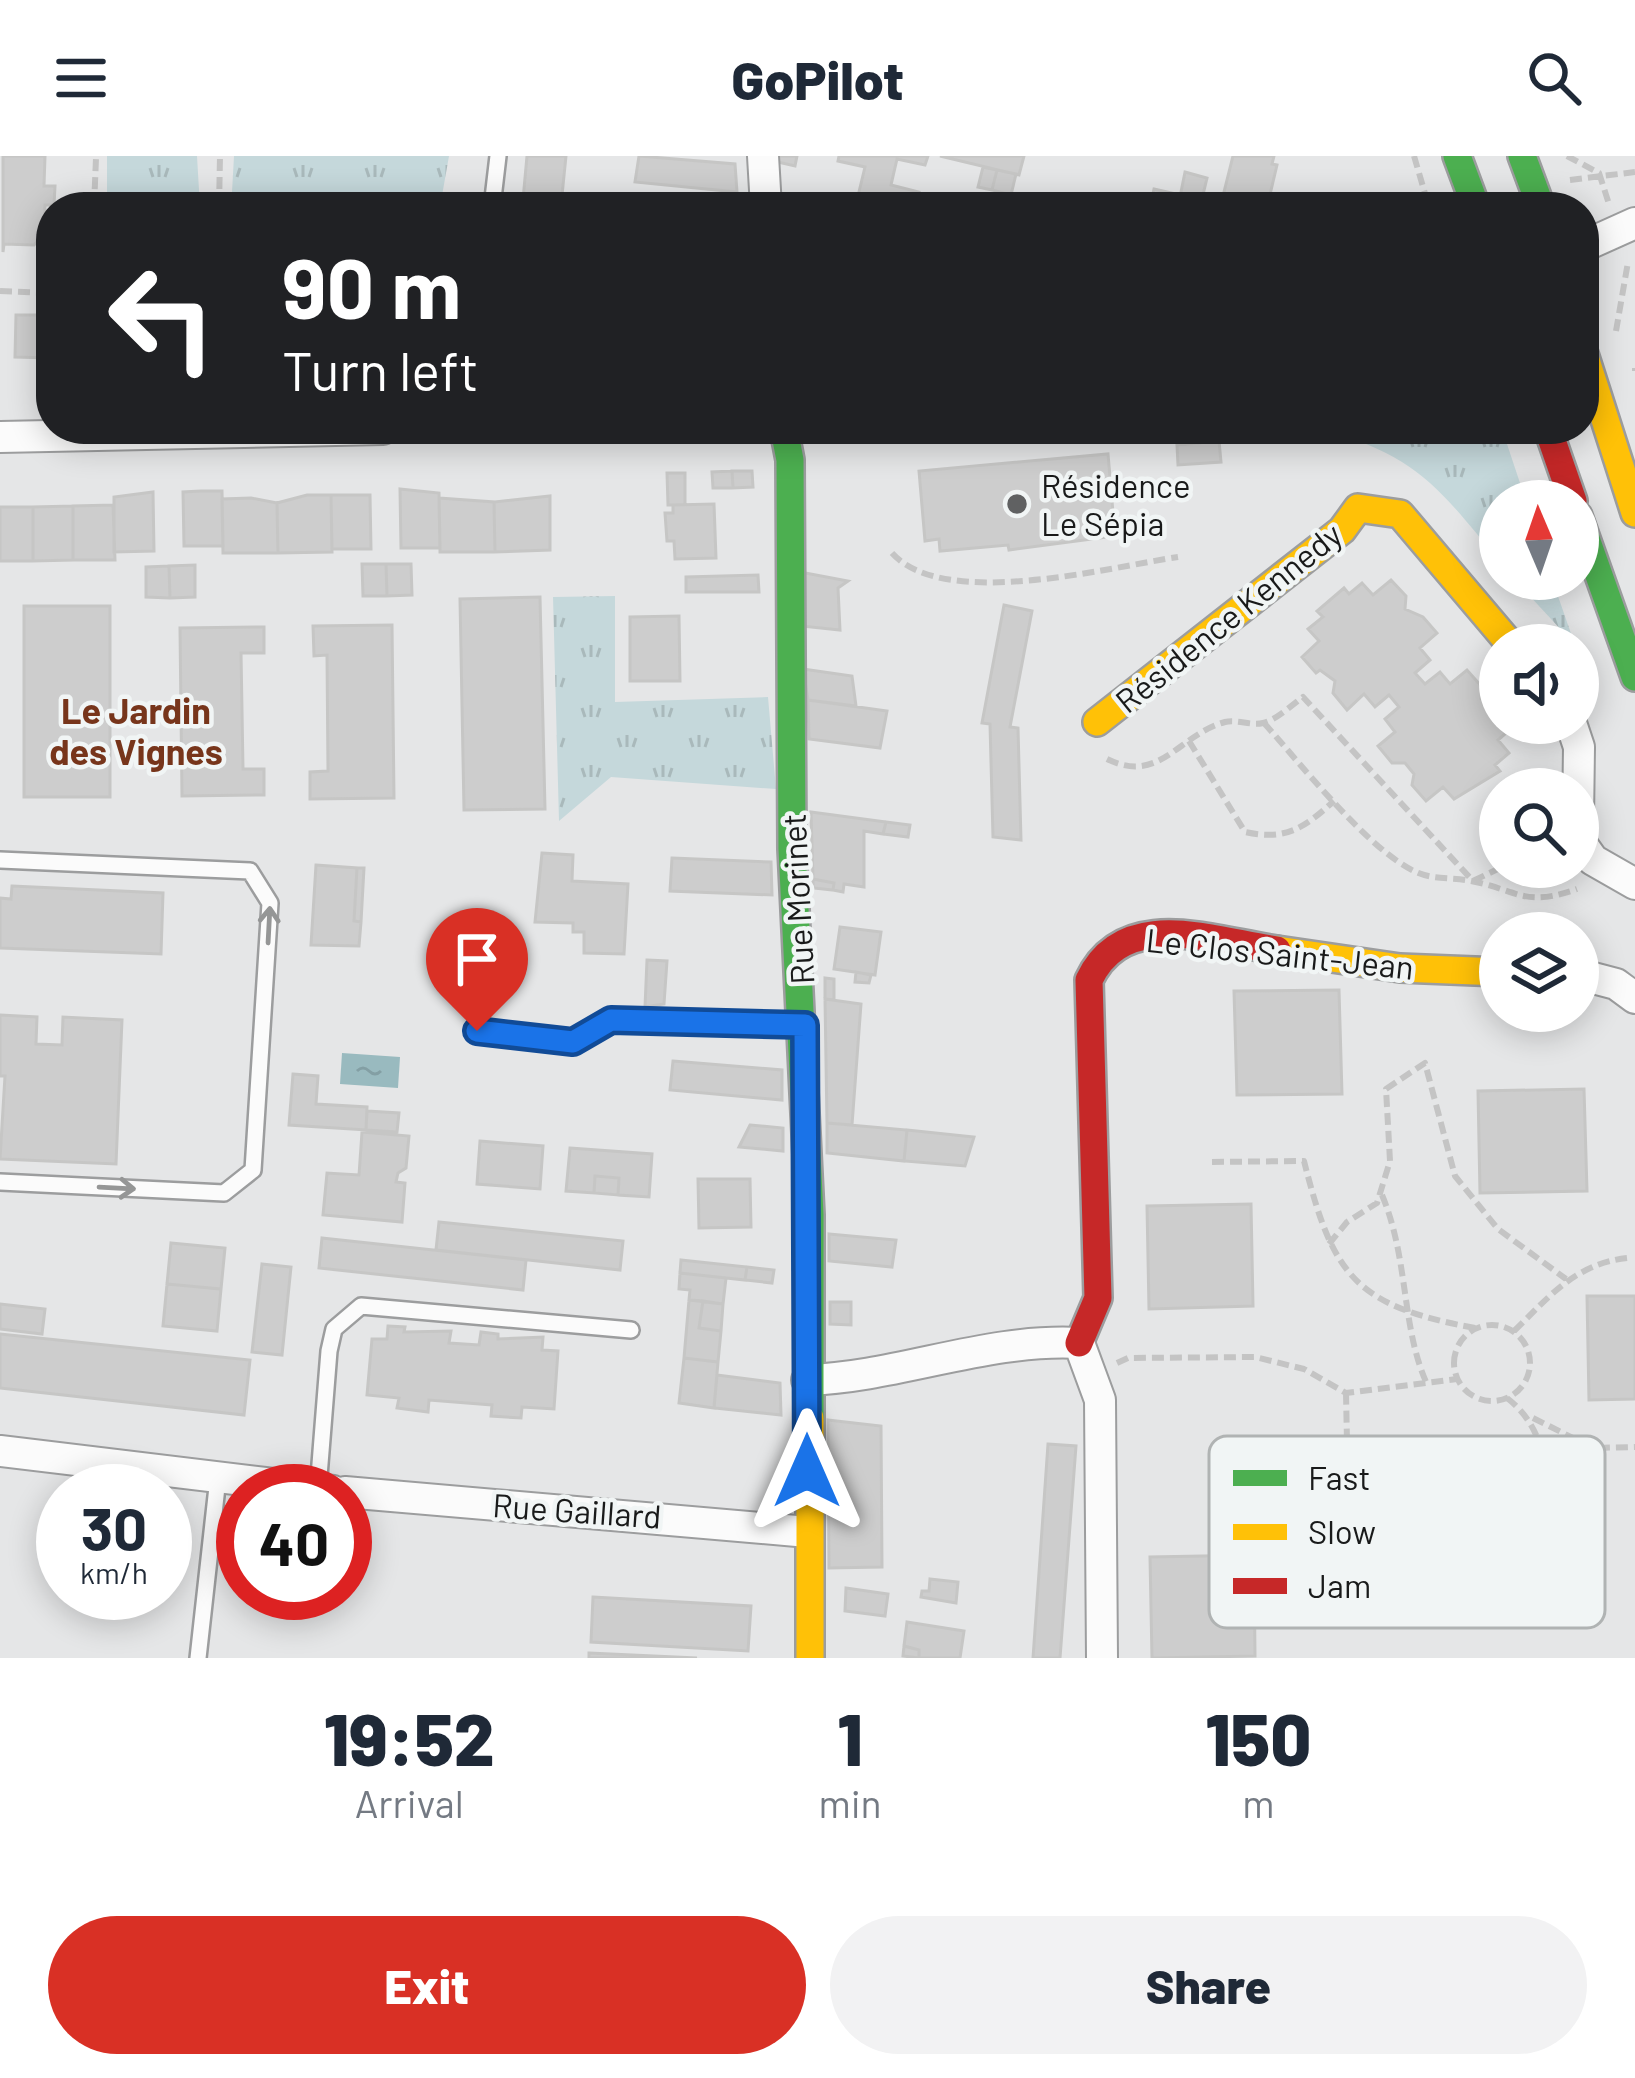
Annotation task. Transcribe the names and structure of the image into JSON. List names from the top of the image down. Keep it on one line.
{"streets":{"street":["Résidence Kennedy","Rue Morinet","Le Clos Saint-Jean","Rue Gaillard"]},"crossings":[["Rue Morinet","Rue Gaillard"]],"districts":["Le Jardin des Vignes"],"places":["Résidence Le Sépia"],"legend":["Fast","Slow","Jam"],"north":"top","page":{"header":"GoPilot","turn":["90 m","Turn left"],"speed":"30 km/h","limit":"40","eta":["19:52","Arrival","1","min","150","m"],"buttons":["Exit","Share"]}}
